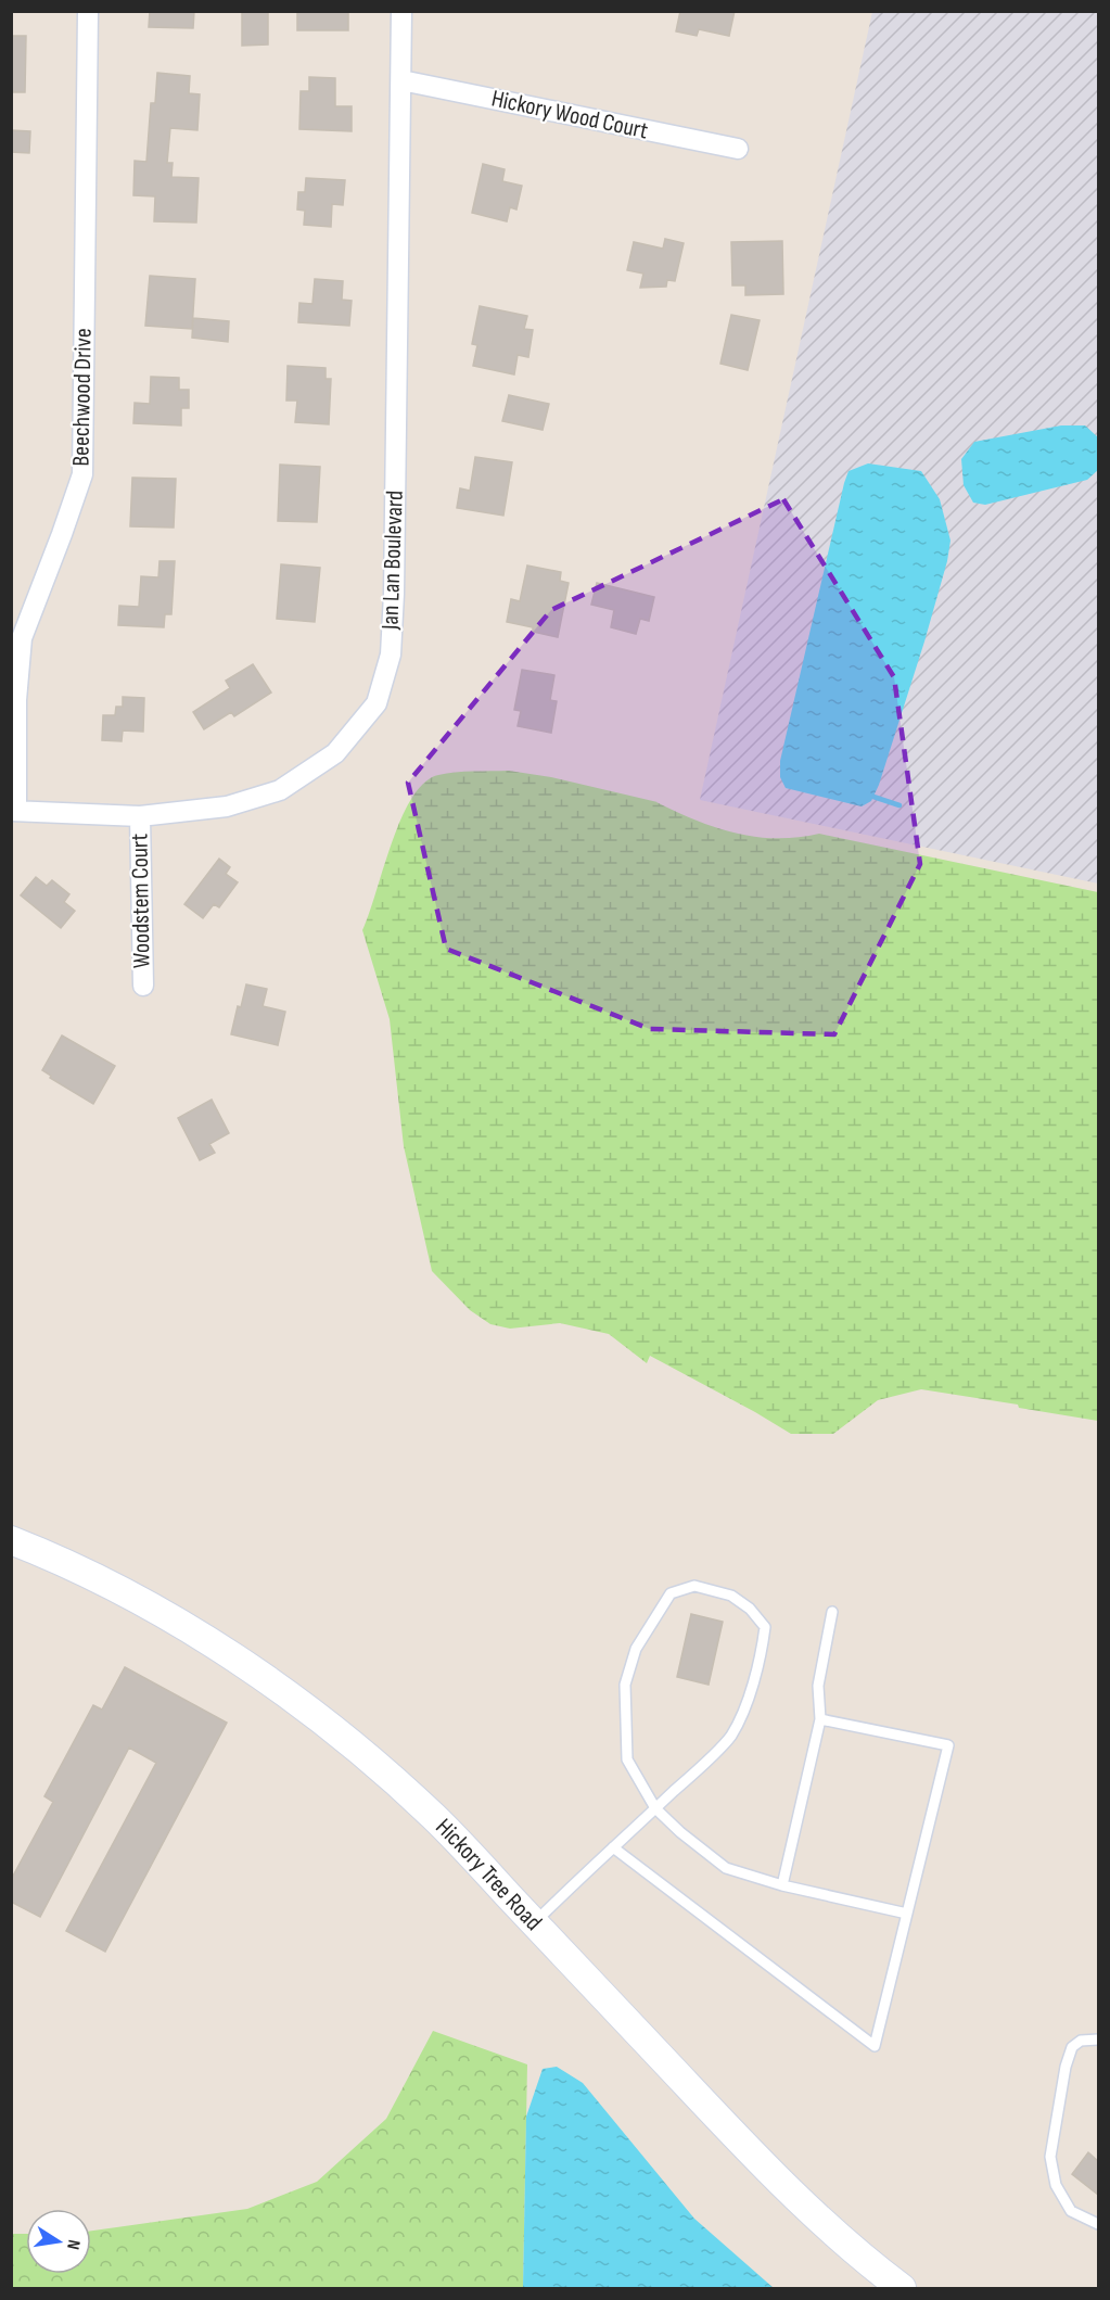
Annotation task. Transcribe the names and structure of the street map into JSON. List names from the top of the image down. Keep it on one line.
{"streets":{"street":["Hickory Wood Court","Beechwood Drive","Jan Lan Boulevard","Woodstem Court","Hickory Tree Road"]},"crossings":[["Hickory Wood Court","Jan Lan Boulevard"],["Beechwood Drive","Jan Lan Boulevard"],["Jan Lan Boulevard","Woodstem Court"]],"north":"right"}
